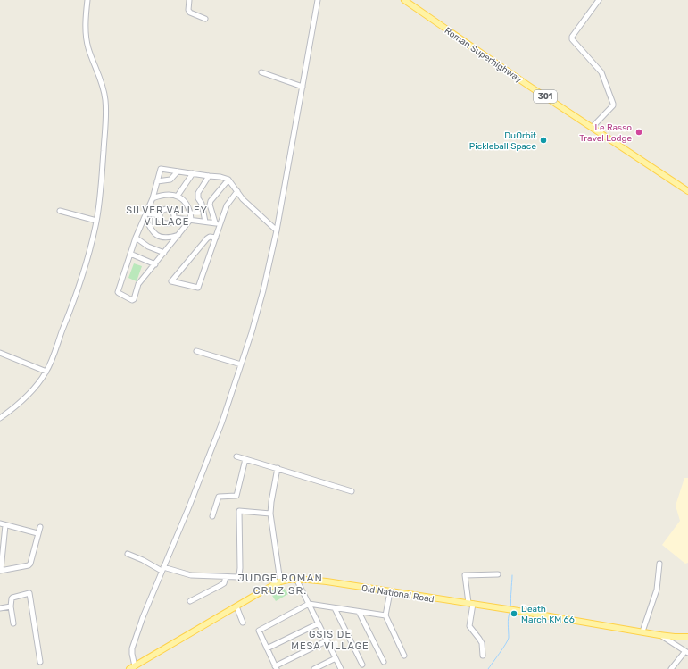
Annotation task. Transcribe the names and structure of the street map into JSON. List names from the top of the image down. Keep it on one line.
{"streets":{"main road":["Roman Superhighway","301","Old National Road"]},"districts":["SILVER VALLEY VILLAGE","JUDGE ROMAN CRUZ SR.","GSIS DE MESA VILLAGE"],"places":["Le Rasso Travel Lodge","DuOrbit Pickleball Space","Death March KM 66"]}
